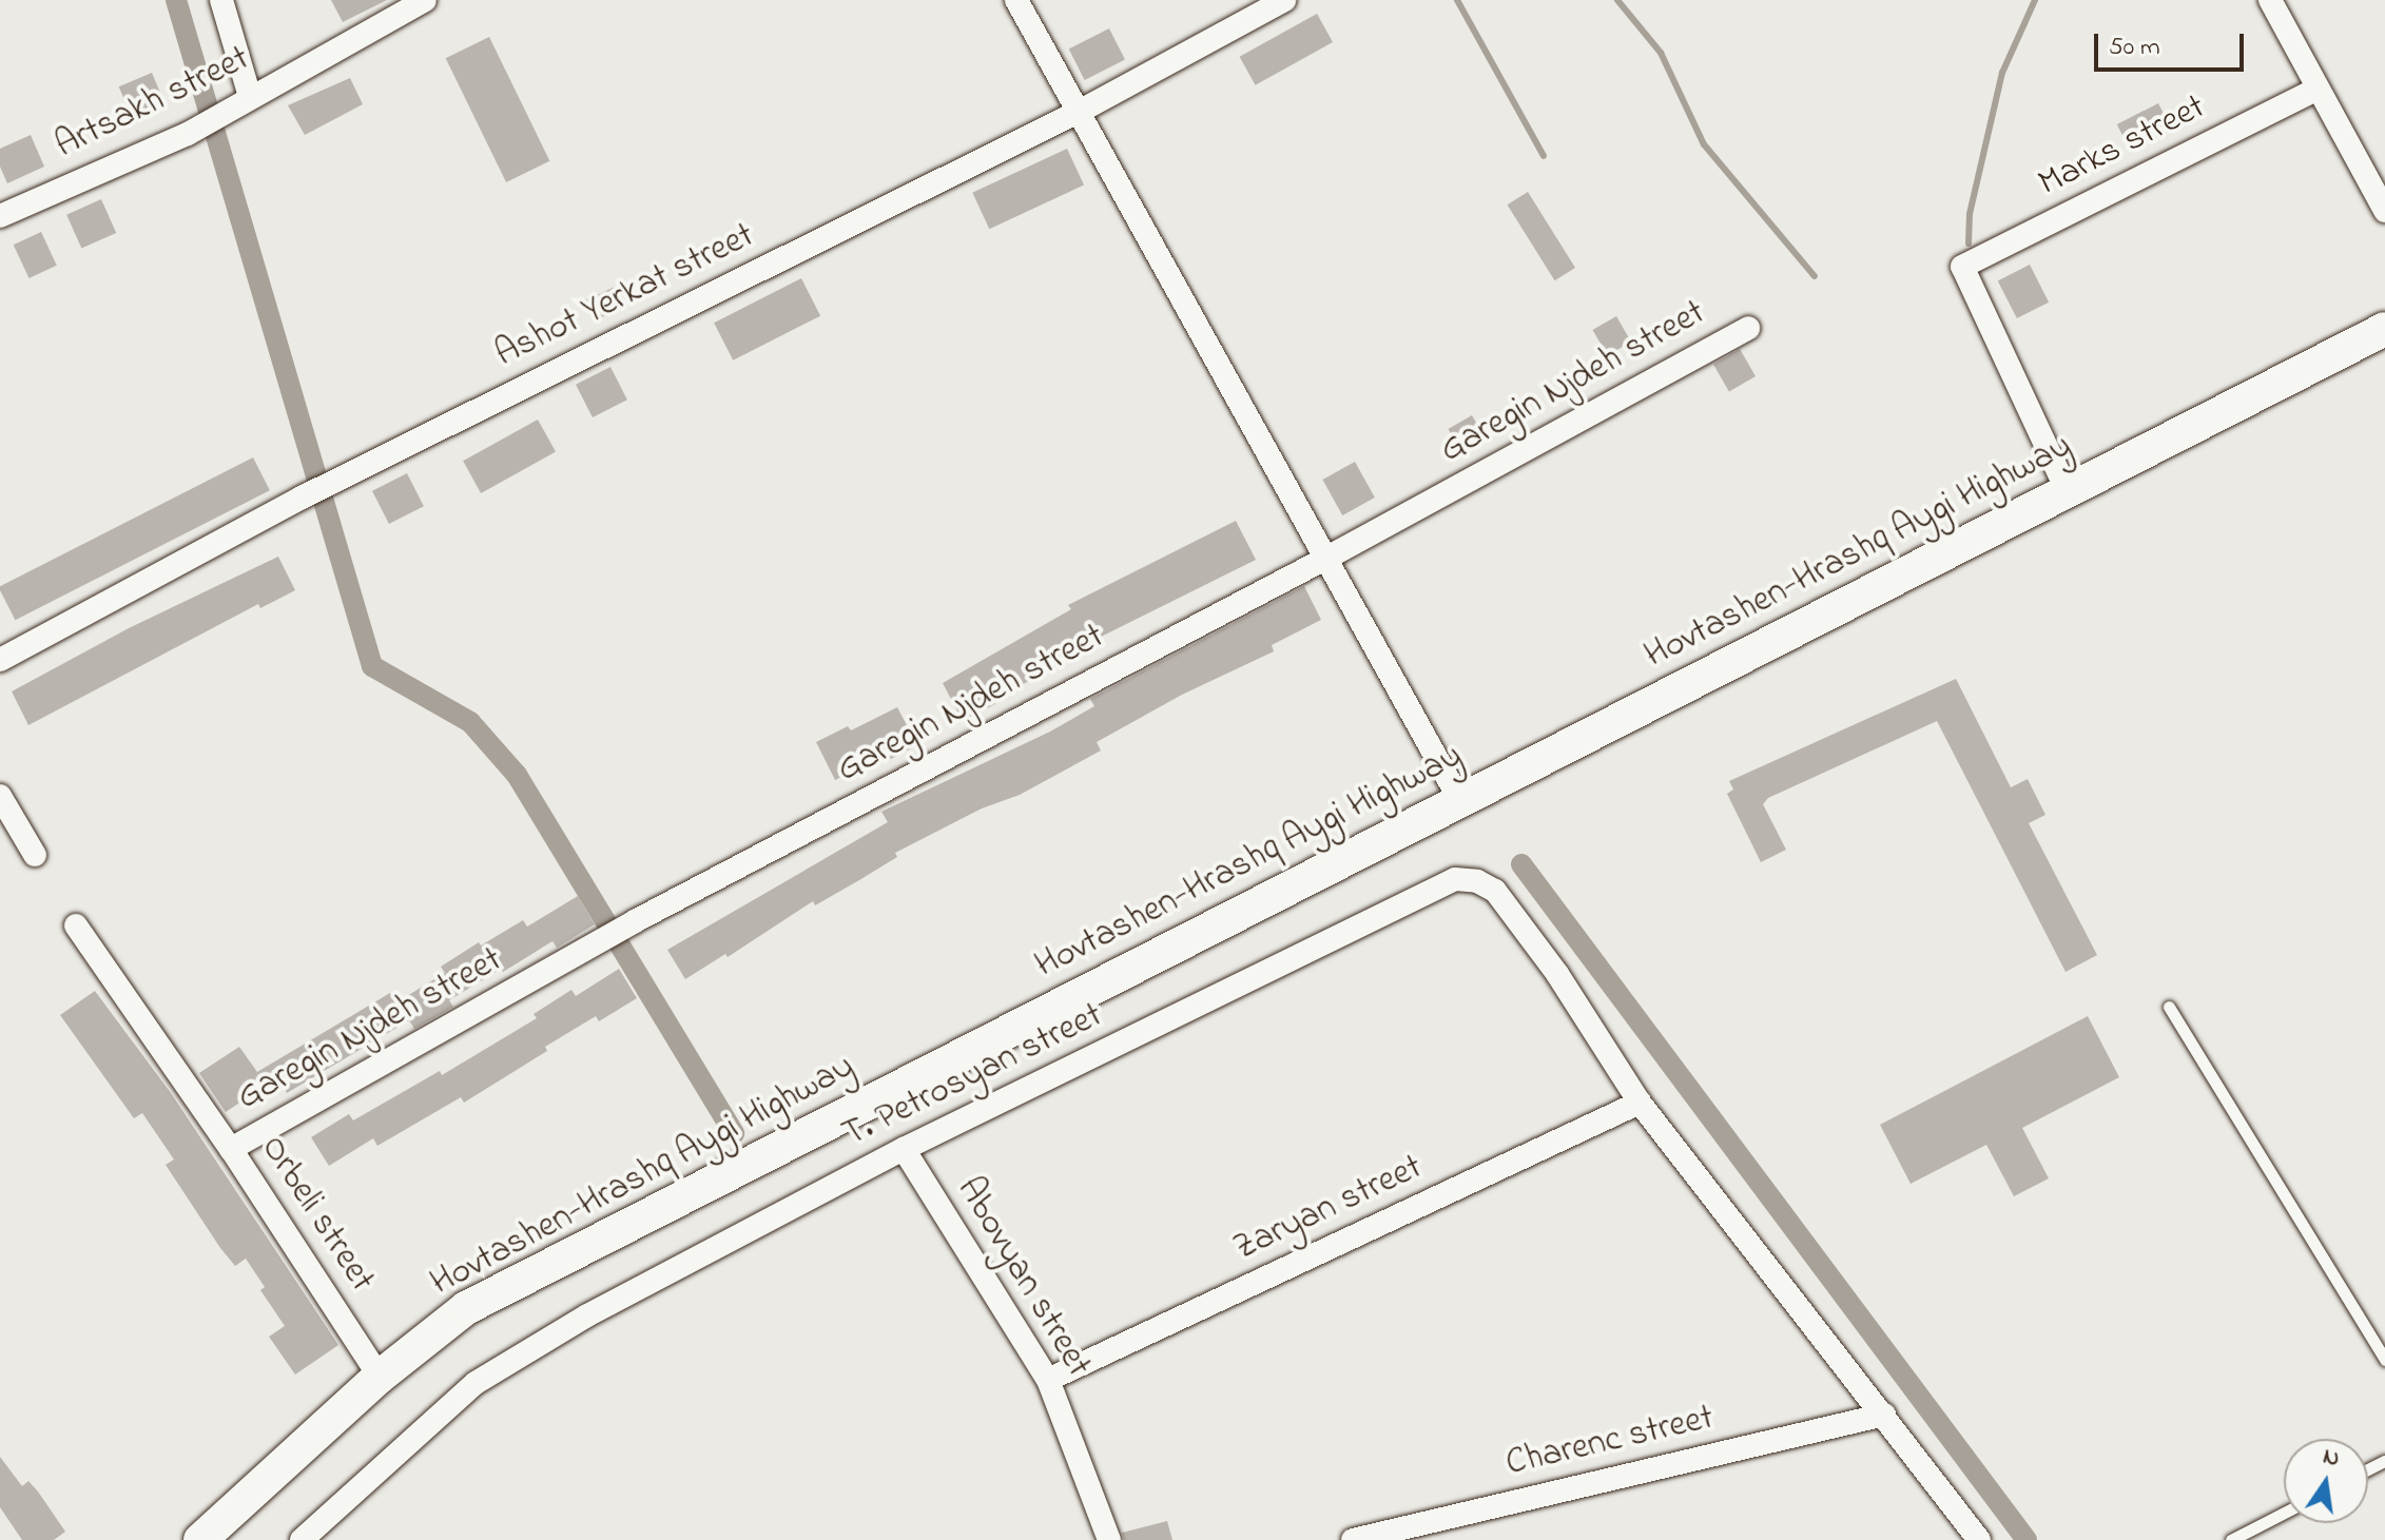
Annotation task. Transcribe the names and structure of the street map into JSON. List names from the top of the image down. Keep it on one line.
{"streets":{"street":["Artsakh street","Marks street","Ashot Yerkat street","Garegin Njdeh street","Hovtashen-Hrashq Aygi Highway","T. Petrosyan street","Zaryan street","Orbeli street","Abovyan street","Charenc street"]},"crossings":[["Marks street","Hovtashen-Hrashq Aygi Highway"],["Garegin Njdeh street","Orbeli street"],["Hovtashen-Hrashq Aygi Highway","Orbeli street"],["T. Petrosyan street","Zaryan street"],["T. Petrosyan street","Abovyan street"],["T. Petrosyan street","Charenc street"],["Zaryan street","Abovyan street"]],"scale_bar":"50 m","north":"top"}
